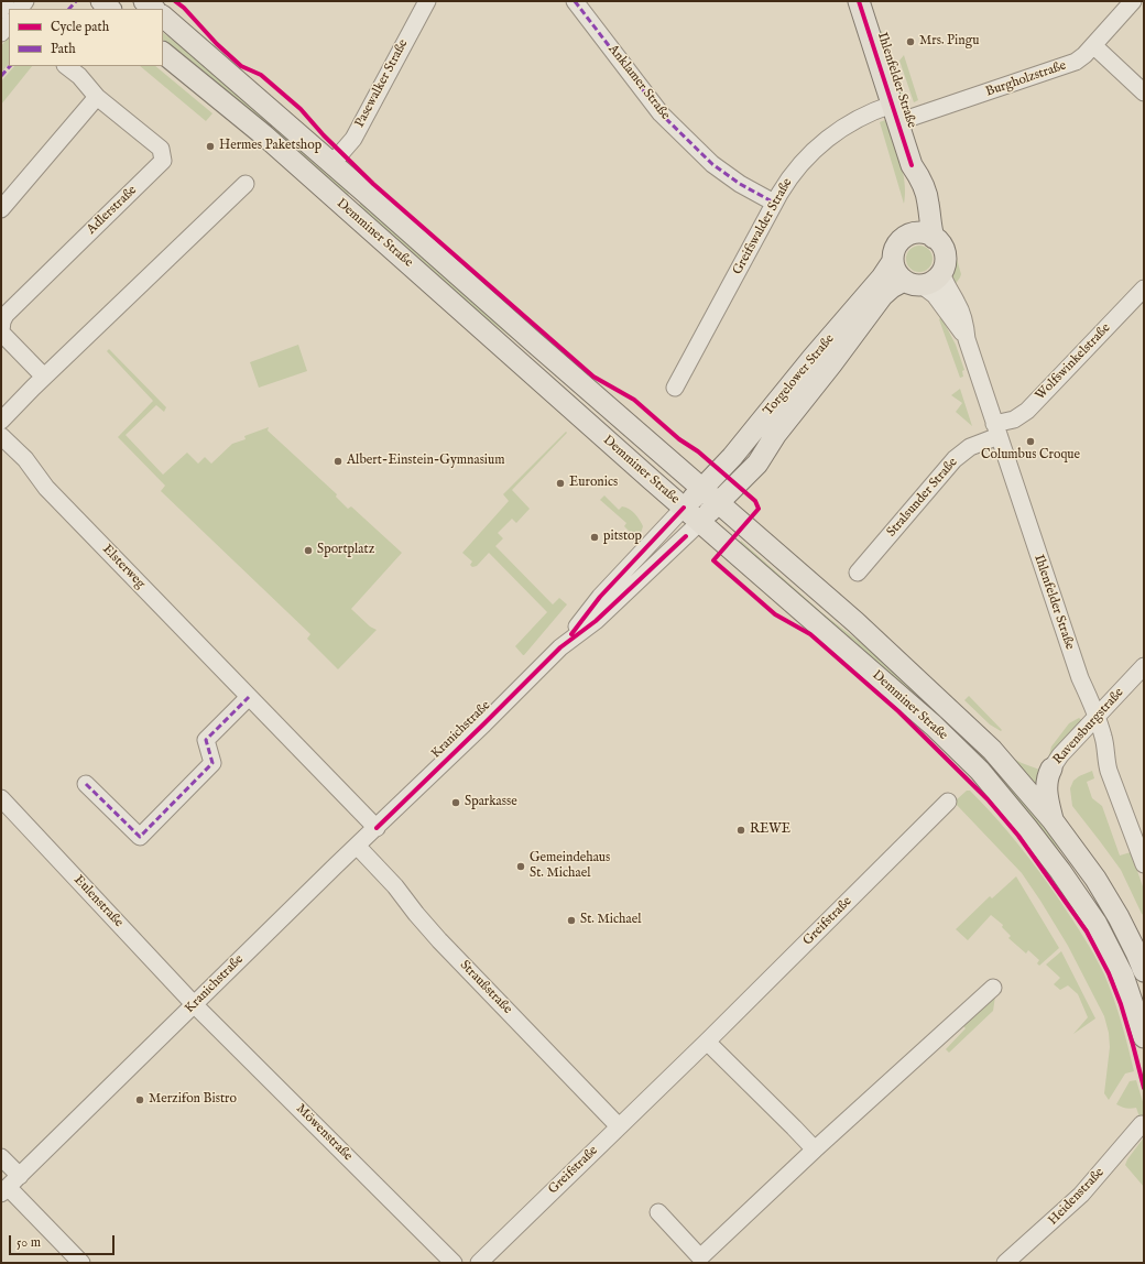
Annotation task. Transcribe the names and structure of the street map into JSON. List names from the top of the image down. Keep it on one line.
{"streets":{"main road":["Ihlenfelder Straße","Demminer Straße","Torgelower Straße"],"street":["Burgholzstraße","Anklamer Straße","Pasewalker Straße","Adlerstraße","Greifswalder Straße","Wolfswinkelstraße","Stralsunder Straße","Elsterweg","Ravensburgstraße","Kranichstraße","Eulenstraße","Greifstraße","Straußstraße","Möwenstraße","Heidenstraße"]},"crossings":[["Burgholzstraße","Ihlenfelder Straße"],["Burgholzstraße","Greifswalder Straße"],["Ihlenfelder Straße","Greifswalder Straße"],["Ihlenfelder Straße","Wolfswinkelstraße"],["Ihlenfelder Straße","Torgelower Straße"],["Ihlenfelder Straße","Stralsunder Straße"],["Ihlenfelder Straße","Ravensburgstraße"],["Anklamer Straße","Greifswalder Straße"],["Pasewalker Straße","Demminer Straße"],["Demminer Straße","Torgelower Straße"],["Demminer Straße","Kranichstraße"],["Wolfswinkelstraße","Stralsunder Straße"],["Torgelower Straße","Kranichstraße"],["Elsterweg","Kranichstraße"],["Kranichstraße","Eulenstraße"],["Kranichstraße","Straußstraße"],["Kranichstraße","Möwenstraße"],["Eulenstraße","Möwenstraße"],["Greifstraße","Straußstraße"]],"places":["Mrs. Pingu","Hermes Paketshop","Columbus Croque","Albert-Einstein-Gymnasium","Euronics","pitstop","Sportplatz","Sparkasse","REWE","Gemeindehaus St. Michael","St. Michael","Merzifon Bistro"],"legend":["Cycle path","Path"],"scale_bar":"50 m"}
